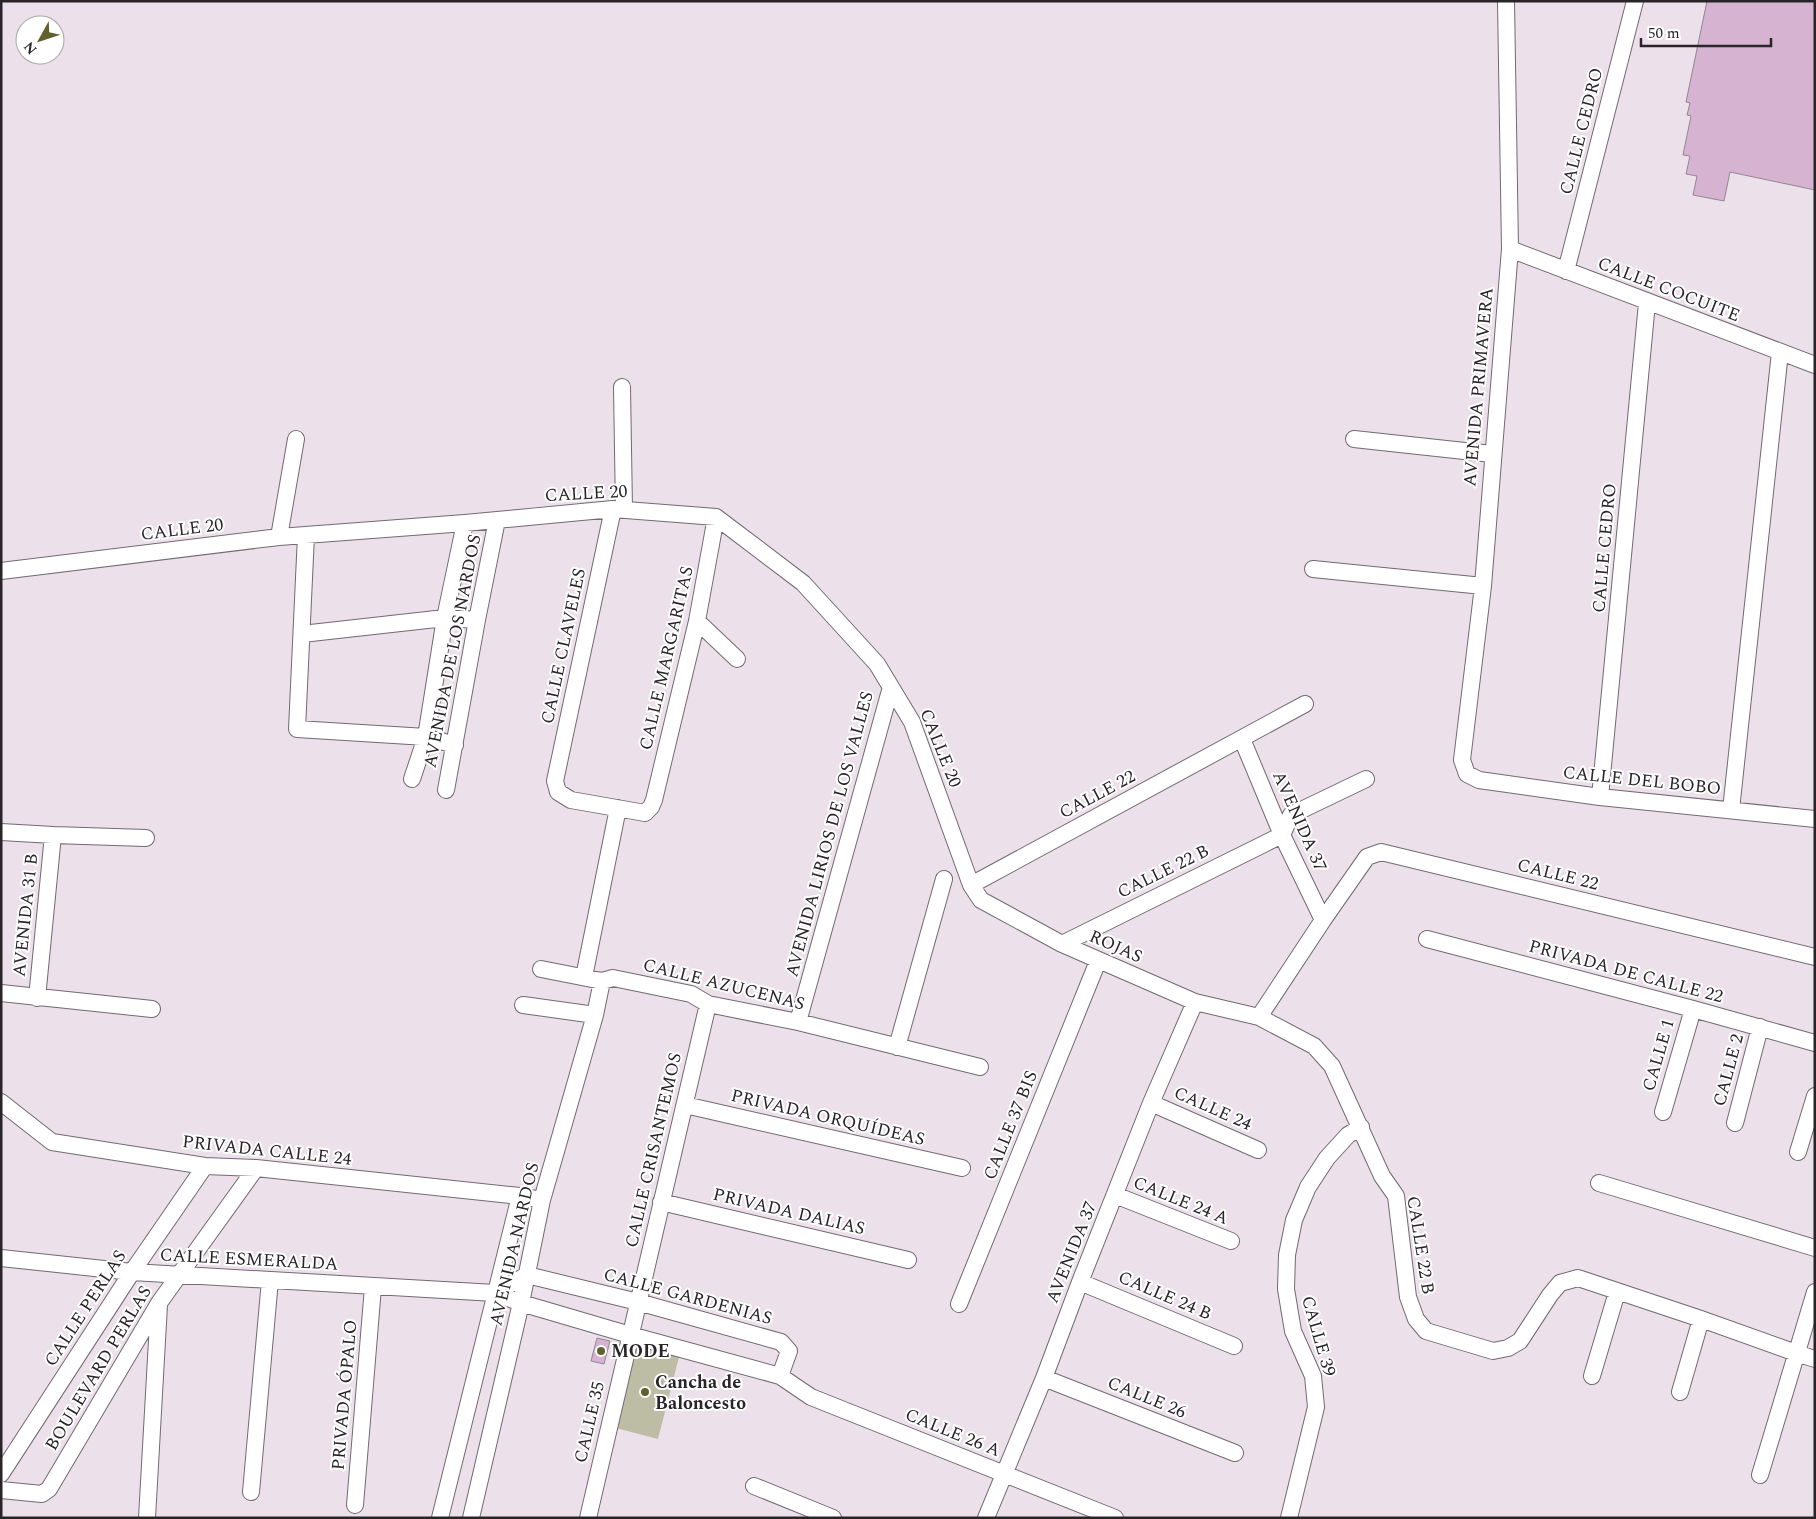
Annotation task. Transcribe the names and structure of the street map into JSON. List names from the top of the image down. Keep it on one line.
{"streets":{"street":["CALLE CEDRO","CALLE COCUITE","AVENIDA PRIMAVERA","CALLE 20","CALLE CLAVELES","AVENIDA DE LOS NARDOS","CALLE MARGARITAS","CALLE DEL BOBO","CALLE 22","AVENIDA 37","AVENIDA LIRIOS DE LOS VALLES","CALLE 22 B","AVENIDA 31 B","ROJAS","PRIVADA DE CALLE 22","CALLE AZUCENAS","CALLE 1","CALLE 2","CALLE 24","PRIVADA ORQUÍDEAS","CALLE 37 BIS","PRIVADA CALLE 24","CALLE CRISANTEMOS","CALLE 24 A","PRIVADA DALIAS","AVENIDA NARDOS","CALLE ESMERALDA","CALLE 24 B","CALLE GARDENIAS","CALLE PERLAS","CALLE 39","BOULEVARD PERLAS","PRIVADA ÓPALO","CALLE 26","CALLE 35","CALLE 26 A"]},"crossings":[["CALLE CEDRO","CALLE COCUITE"],["CALLE CEDRO","CALLE DEL BOBO"],["CALLE COCUITE","AVENIDA PRIMAVERA"],["AVENIDA PRIMAVERA","CALLE DEL BOBO"],["CALLE 20","CALLE CLAVELES"],["CALLE 20","AVENIDA DE LOS NARDOS"],["CALLE 20","CALLE MARGARITAS"],["CALLE 20","CALLE 22"],["CALLE 20","AVENIDA LIRIOS DE LOS VALLES"],["CALLE 20","ROJAS"],["CALLE CLAVELES","CALLE MARGARITAS"],["CALLE 22","AVENIDA 37"],["CALLE 22","CALLE 22 B"],["CALLE 22","ROJAS"],["AVENIDA 37","CALLE 22 B"],["AVENIDA 37","ROJAS"],["AVENIDA 37","CALLE 24"],["AVENIDA 37","CALLE 24 A"],["AVENIDA 37","CALLE 24 B"],["AVENIDA 37","CALLE 26"],["AVENIDA 37","CALLE 26 A"],["AVENIDA LIRIOS DE LOS VALLES","CALLE AZUCENAS"],["CALLE 22 B","ROJAS"],["CALLE 22 B","CALLE 39"],["ROJAS","CALLE 37 BIS"],["PRIVADA DE CALLE 22","CALLE 1"],["PRIVADA DE CALLE 22","CALLE 2"],["CALLE AZUCENAS","CALLE CRISANTEMOS"],["CALLE AZUCENAS","AVENIDA NARDOS"],["PRIVADA ORQUÍDEAS","CALLE CRISANTEMOS"],["PRIVADA CALLE 24","AVENIDA NARDOS"],["PRIVADA CALLE 24","CALLE PERLAS"],["PRIVADA CALLE 24","BOULEVARD PERLAS"],["CALLE CRISANTEMOS","PRIVADA DALIAS"],["CALLE CRISANTEMOS","CALLE GARDENIAS"],["CALLE CRISANTEMOS","CALLE 35"],["AVENIDA NARDOS","CALLE ESMERALDA"],["AVENIDA NARDOS","CALLE GARDENIAS"],["CALLE ESMERALDA","CALLE PERLAS"],["CALLE ESMERALDA","BOULEVARD PERLAS"],["CALLE ESMERALDA","PRIVADA ÓPALO"],["CALLE GARDENIAS","CALLE 26 A"]],"places":["MODE","Cancha de Baloncesto"],"scale_bar":"50 m","north":"bottom left"}
